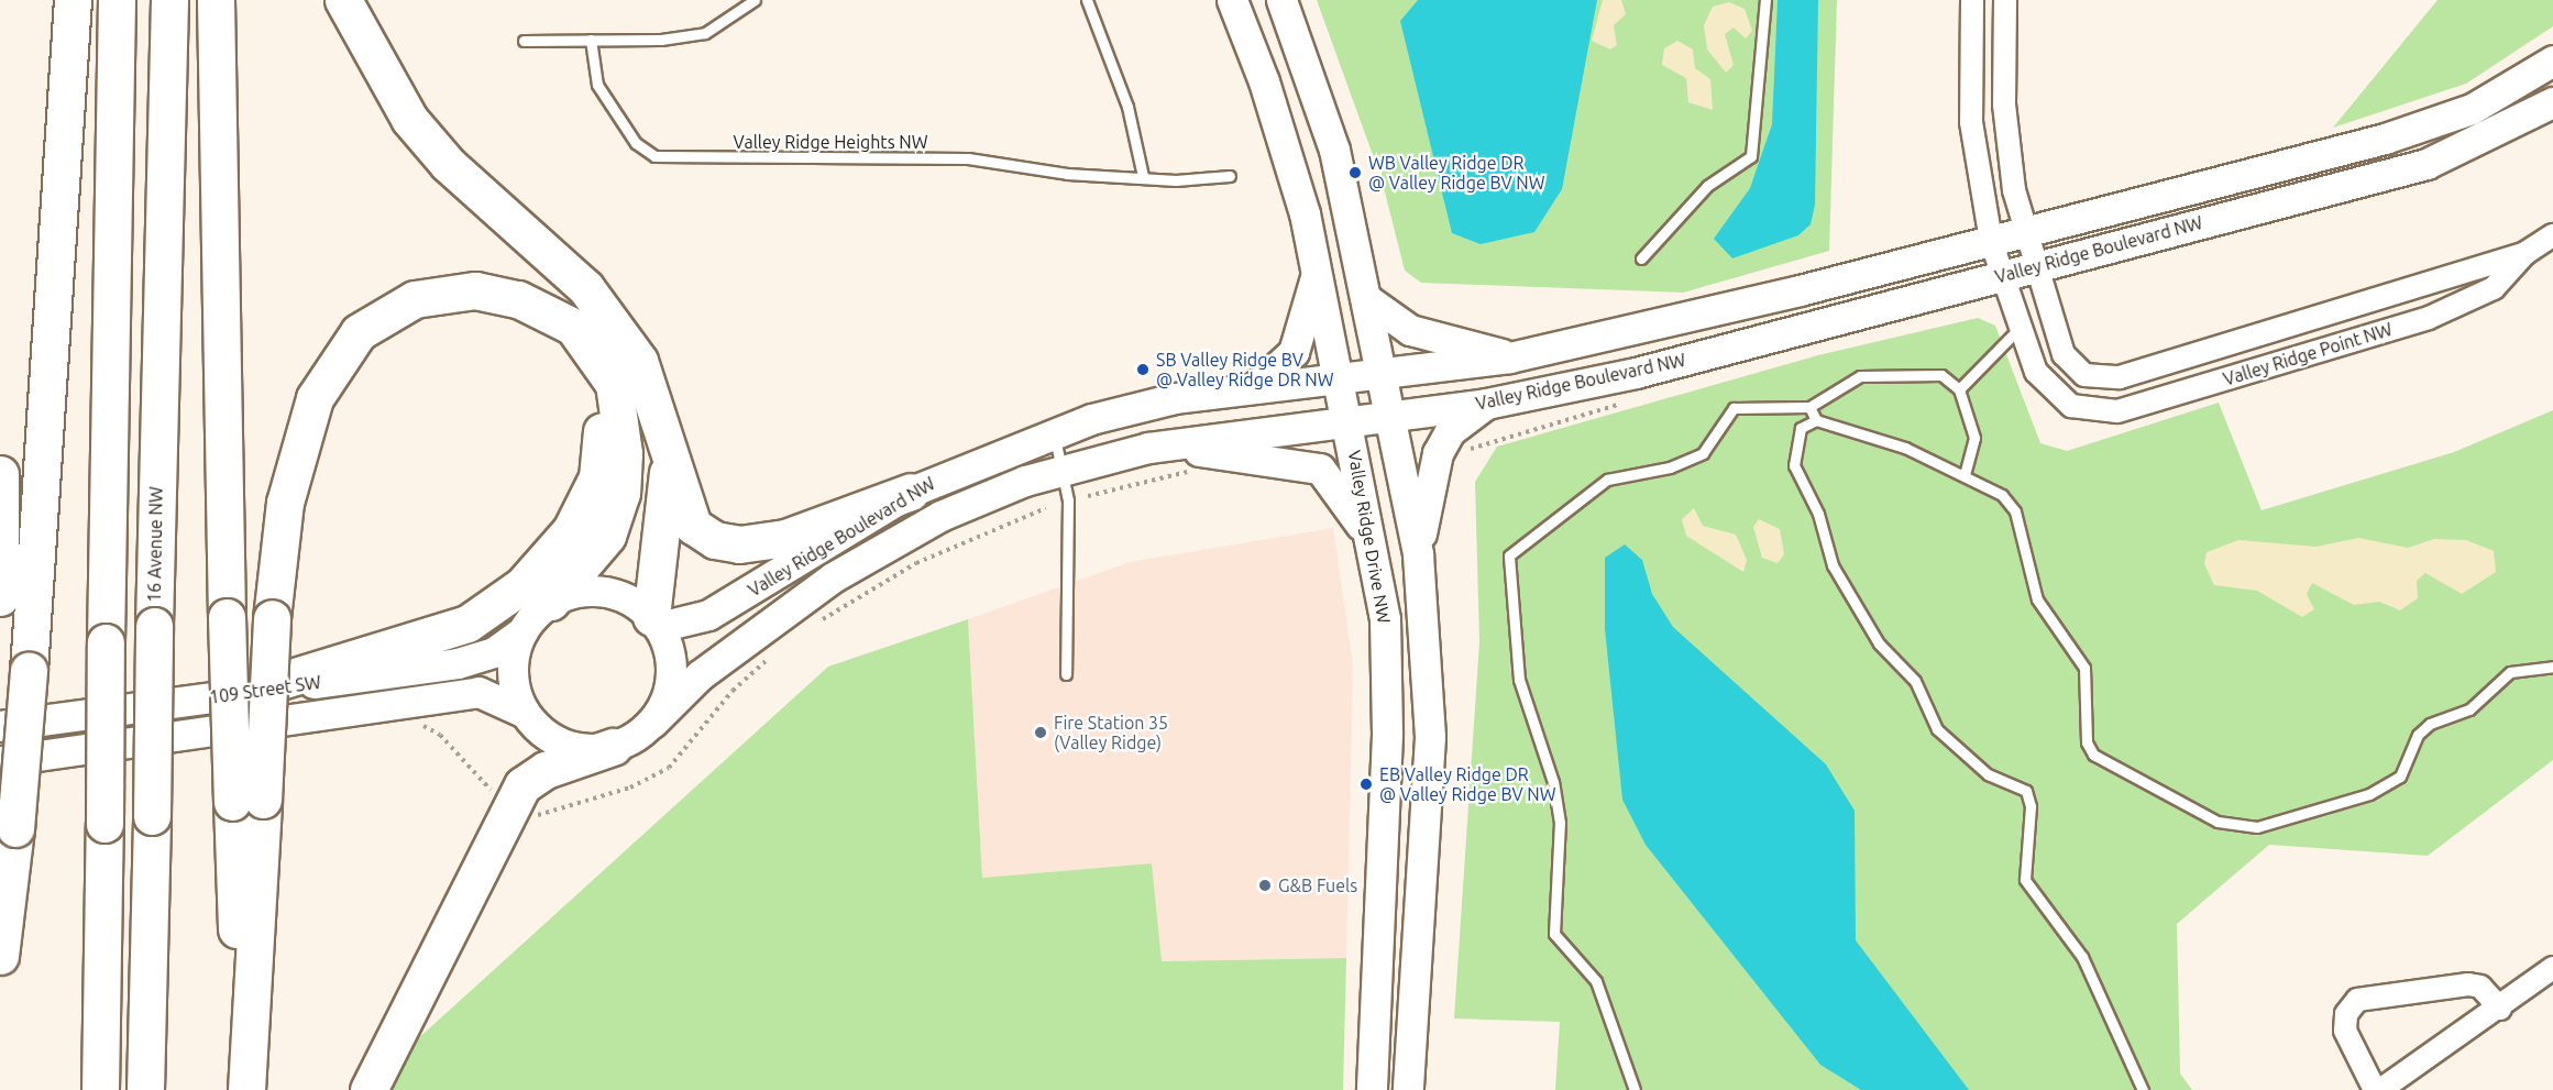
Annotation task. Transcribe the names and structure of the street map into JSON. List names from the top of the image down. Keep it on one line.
{"streets":{"highway":["16 Avenue NW"],"street":["Valley Ridge Boulevard NW","Valley Ridge Point NW","Valley Ridge Drive NW","109 Street SW"],"lane":["Valley Ridge Heights NW"]},"crossings":[["Valley Ridge Boulevard NW","Valley Ridge Drive NW"],["Valley Ridge Boulevard NW","109 Street SW"]],"places":["WB Valley Ridge DR @ Valley Ridge BV NW","SB Valley Ridge BV @ Valley Ridge DR NW","Fire Station 35 (Valley Ridge)","EB Valley Ridge DR @ Valley Ridge BV NW","G&B Fuels"]}
